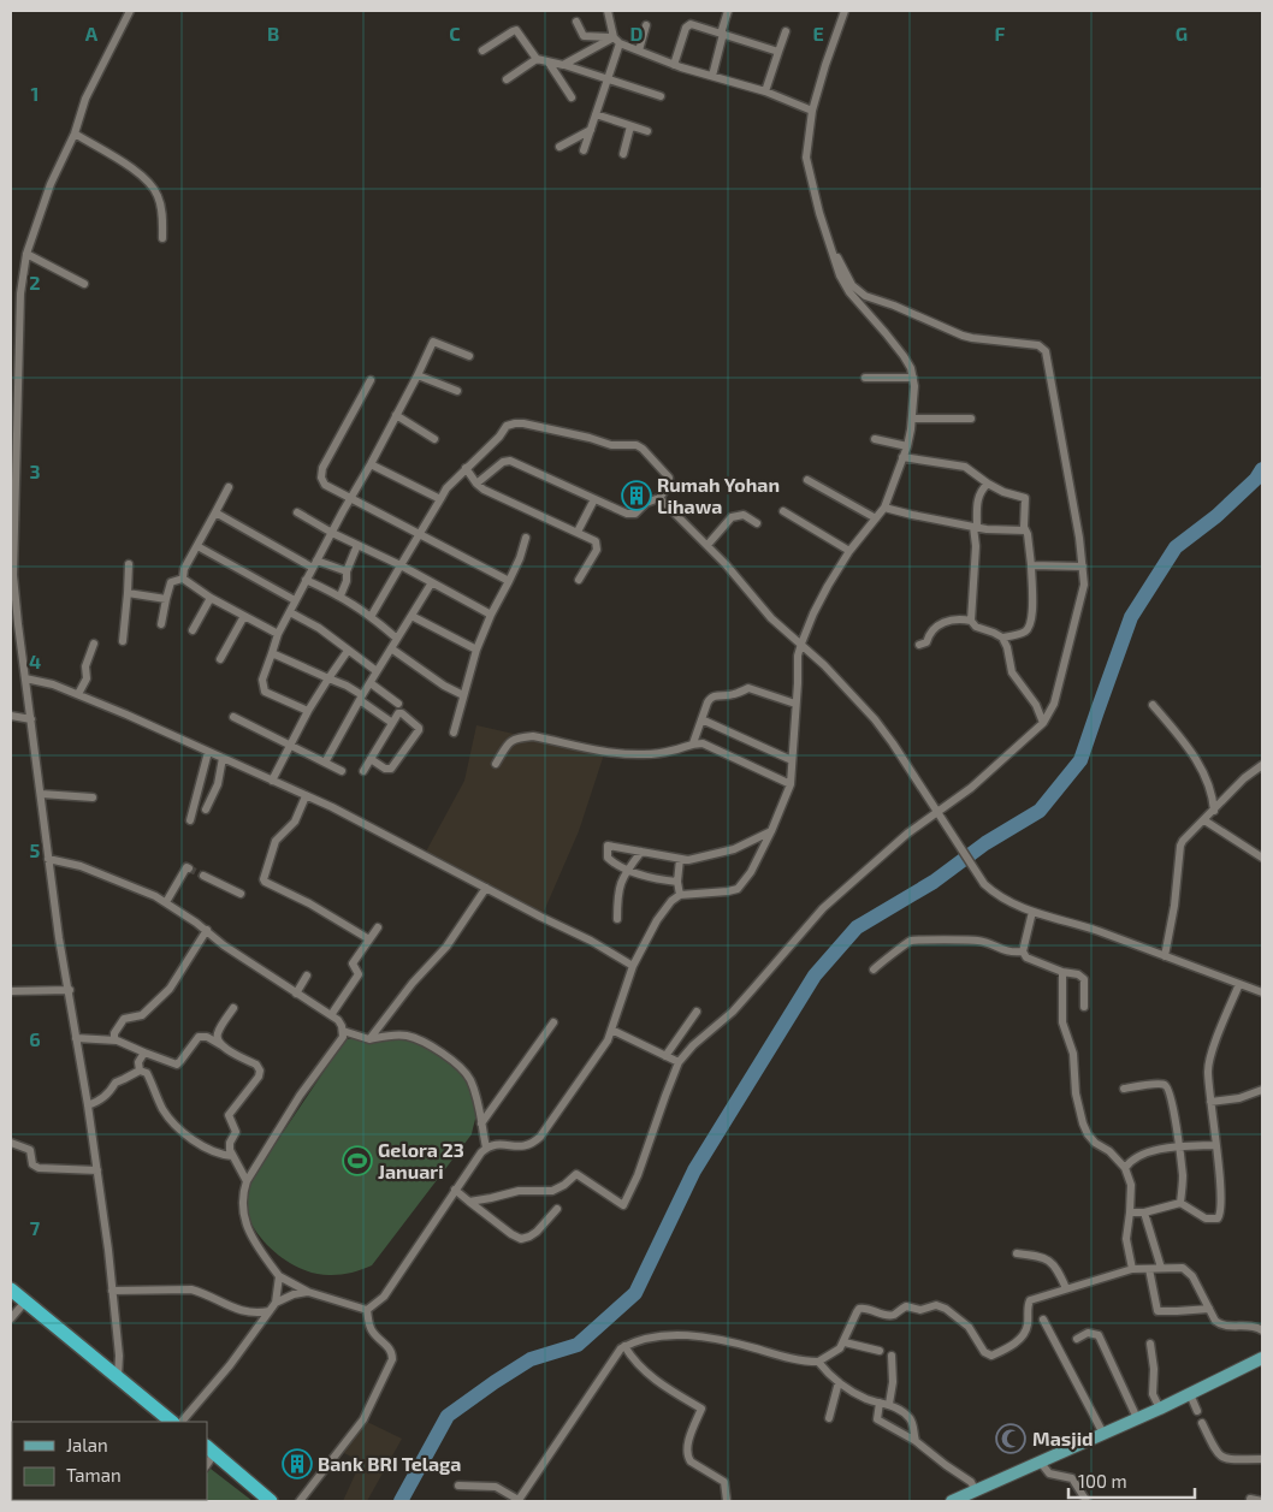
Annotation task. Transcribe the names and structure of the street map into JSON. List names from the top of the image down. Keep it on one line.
{"places":{"building":["Rumah Yohan Lihawa","Bank BRI Telaga"],"sports":["Gelora 23 Januari"],"mosque":["Masjid"]},"legend":["Jalan","Taman"],"scale_bar":"100 m","grid":{"columns":["A","B","C","D","E","F","G"],"rows":["1","2","3","4","5","6","7"]}}
